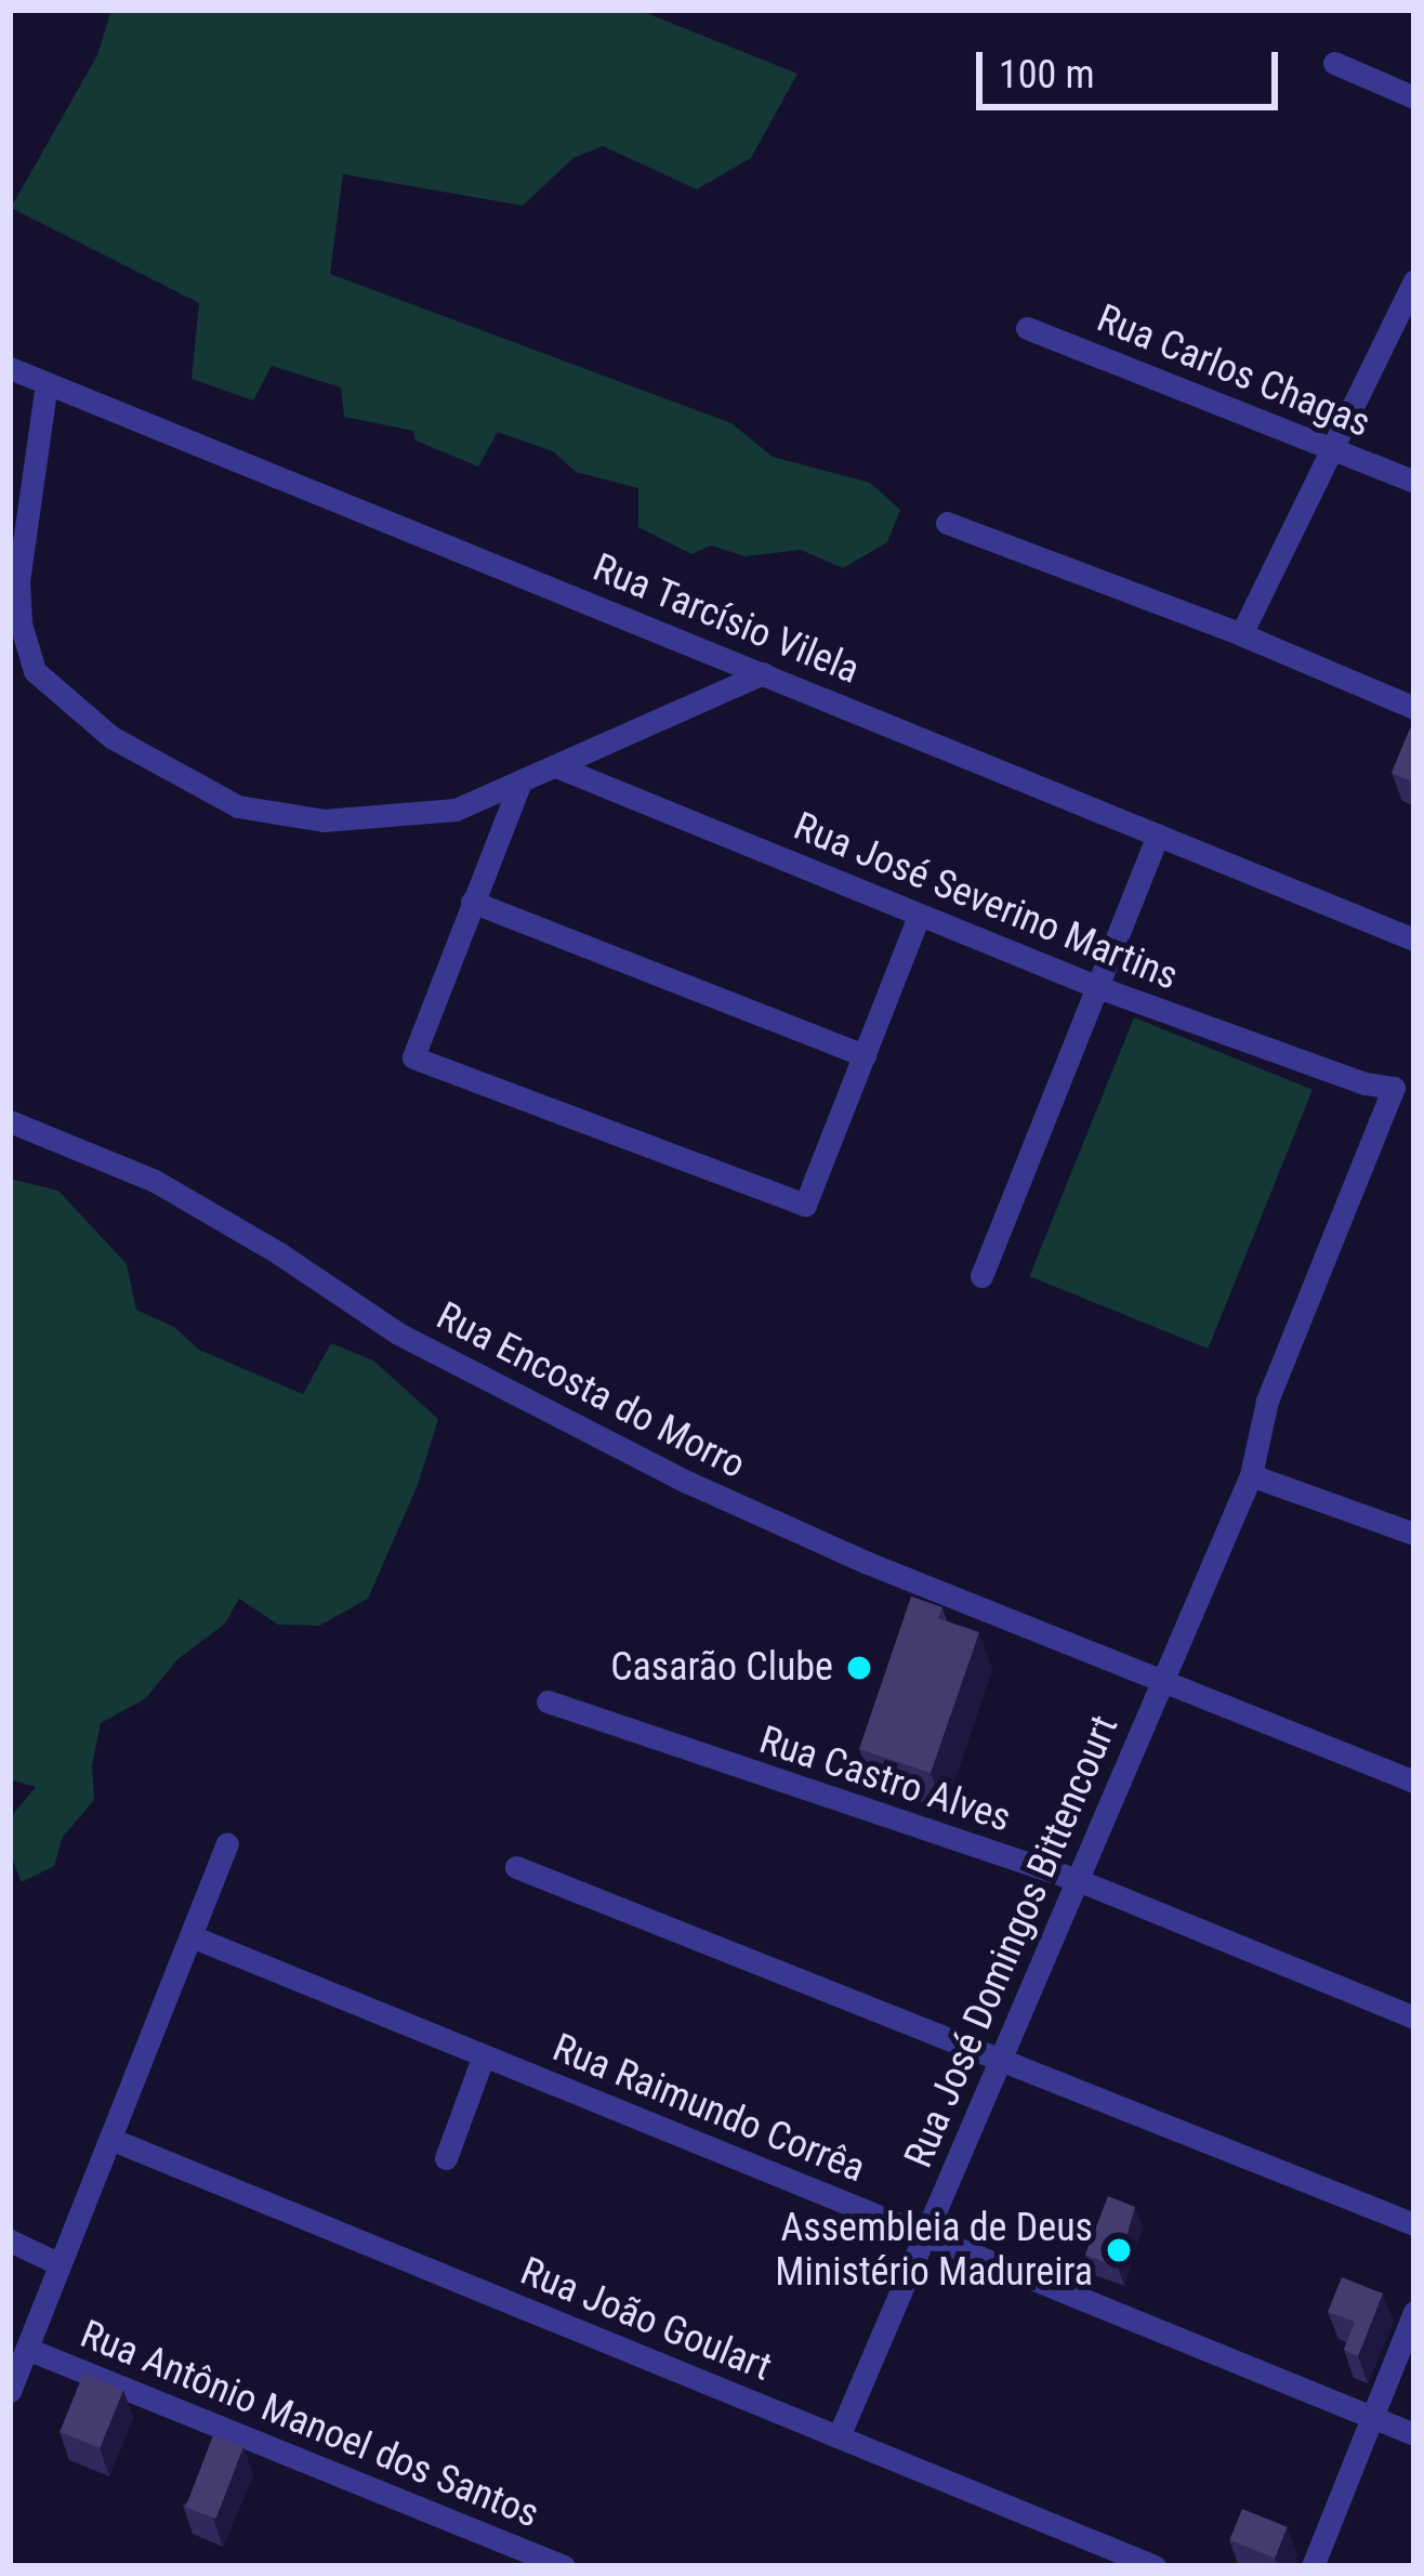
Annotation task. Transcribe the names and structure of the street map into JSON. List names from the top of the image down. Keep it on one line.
{"streets":{"street":["Rua Carlos Chagas","Rua Tarcísio Vilela","Rua José Severino Martins","Rua Encosta do Morro","Rua Castro Alves","Rua José Domingos Bittencourt","Rua Raimundo Corrêa","Rua João Goulart","Rua Antônio Manoel dos Santos"]},"crossings":[["Rua José Severino Martins","Rua José Domingos Bittencourt"],["Rua Encosta do Morro","Rua José Domingos Bittencourt"],["Rua Castro Alves","Rua José Domingos Bittencourt"],["Rua José Domingos Bittencourt","Rua Raimundo Corrêa"],["Rua José Domingos Bittencourt","Rua João Goulart"]],"places":["Casarão Clube","Assembleia de Deus Ministério Madureira"],"scale_bar":"100 m"}
